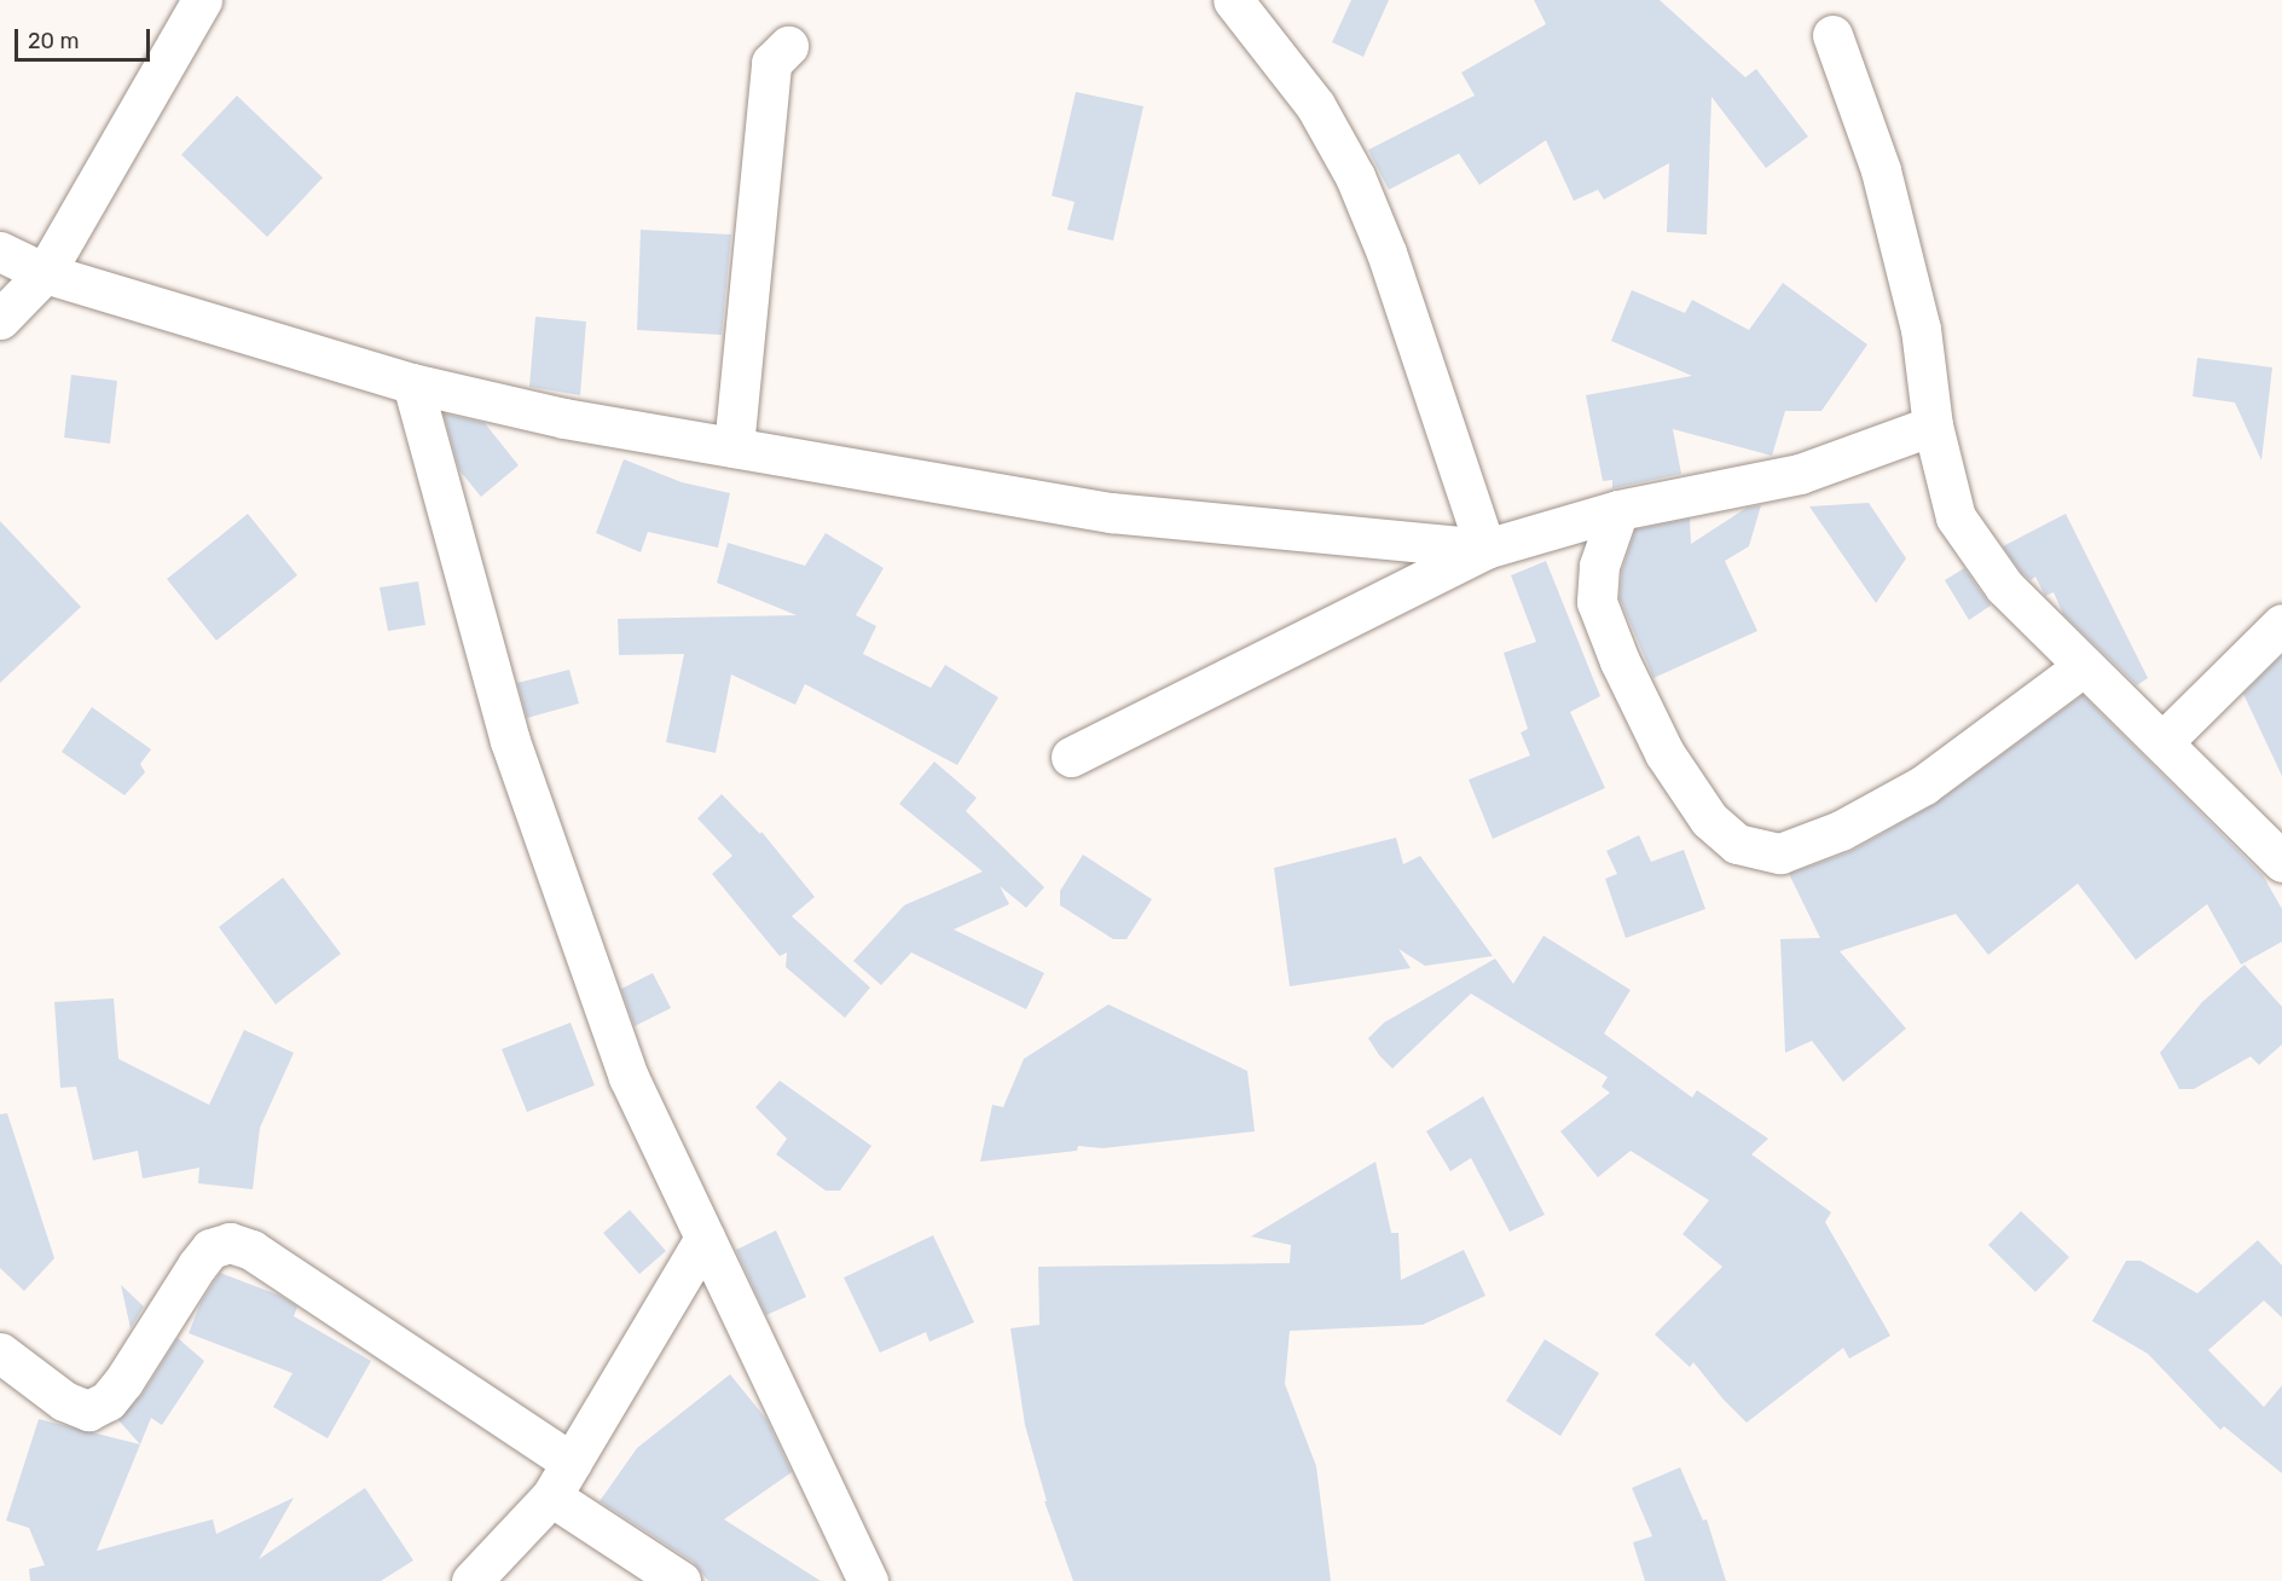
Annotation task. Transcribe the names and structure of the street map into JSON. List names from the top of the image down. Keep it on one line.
{"scale_bar":"20 m"}
